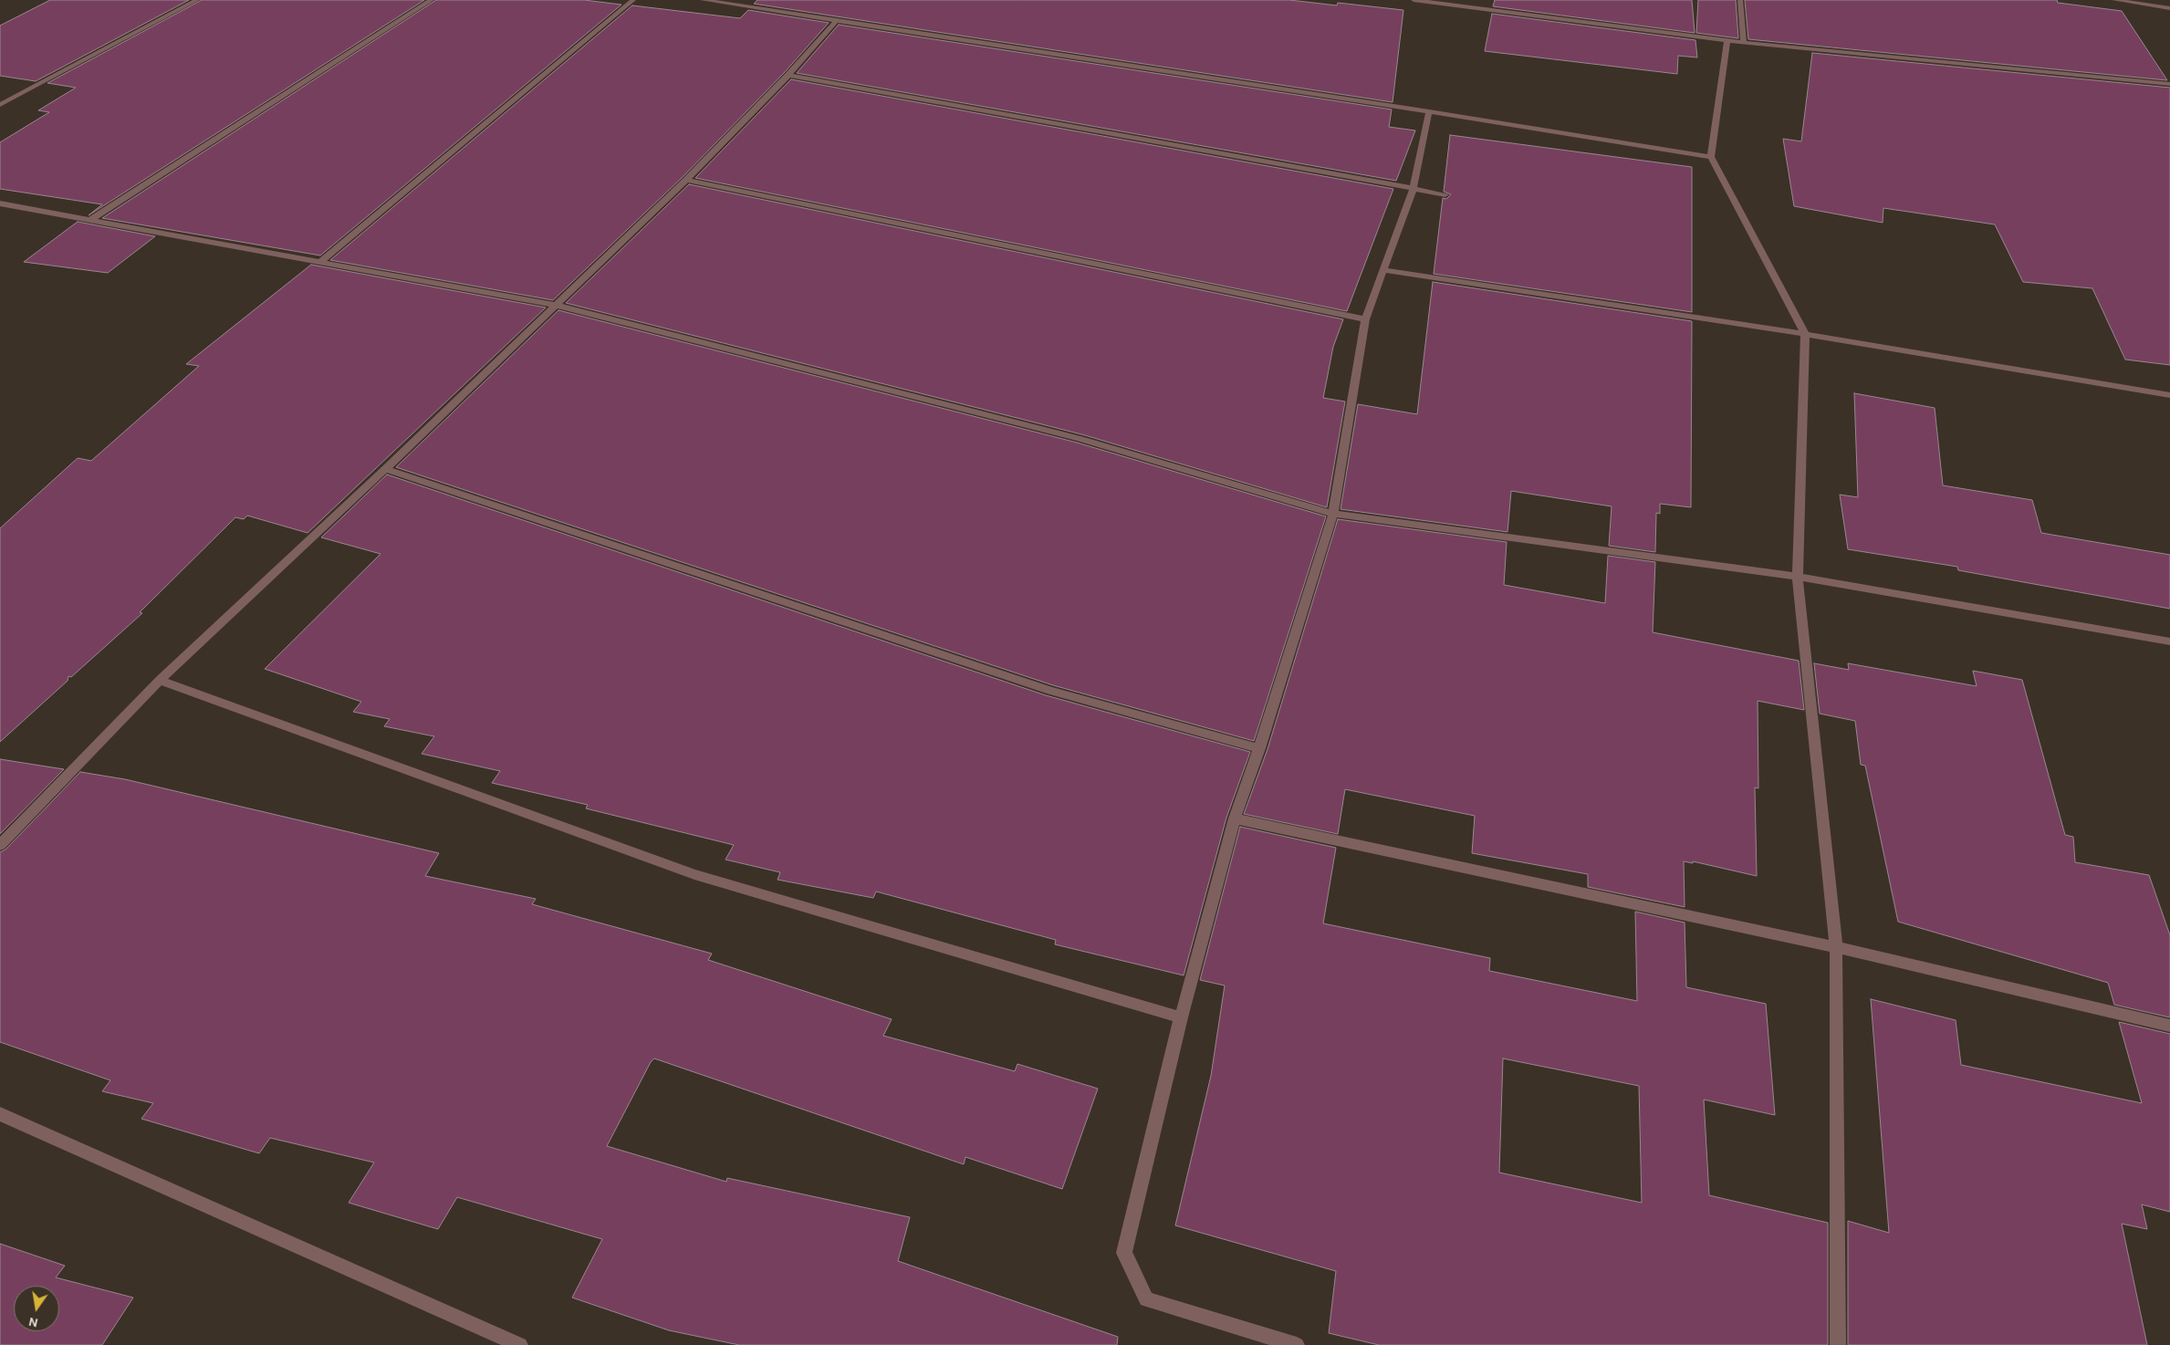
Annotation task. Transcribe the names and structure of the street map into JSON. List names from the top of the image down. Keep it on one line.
{"north":"bottom"}
